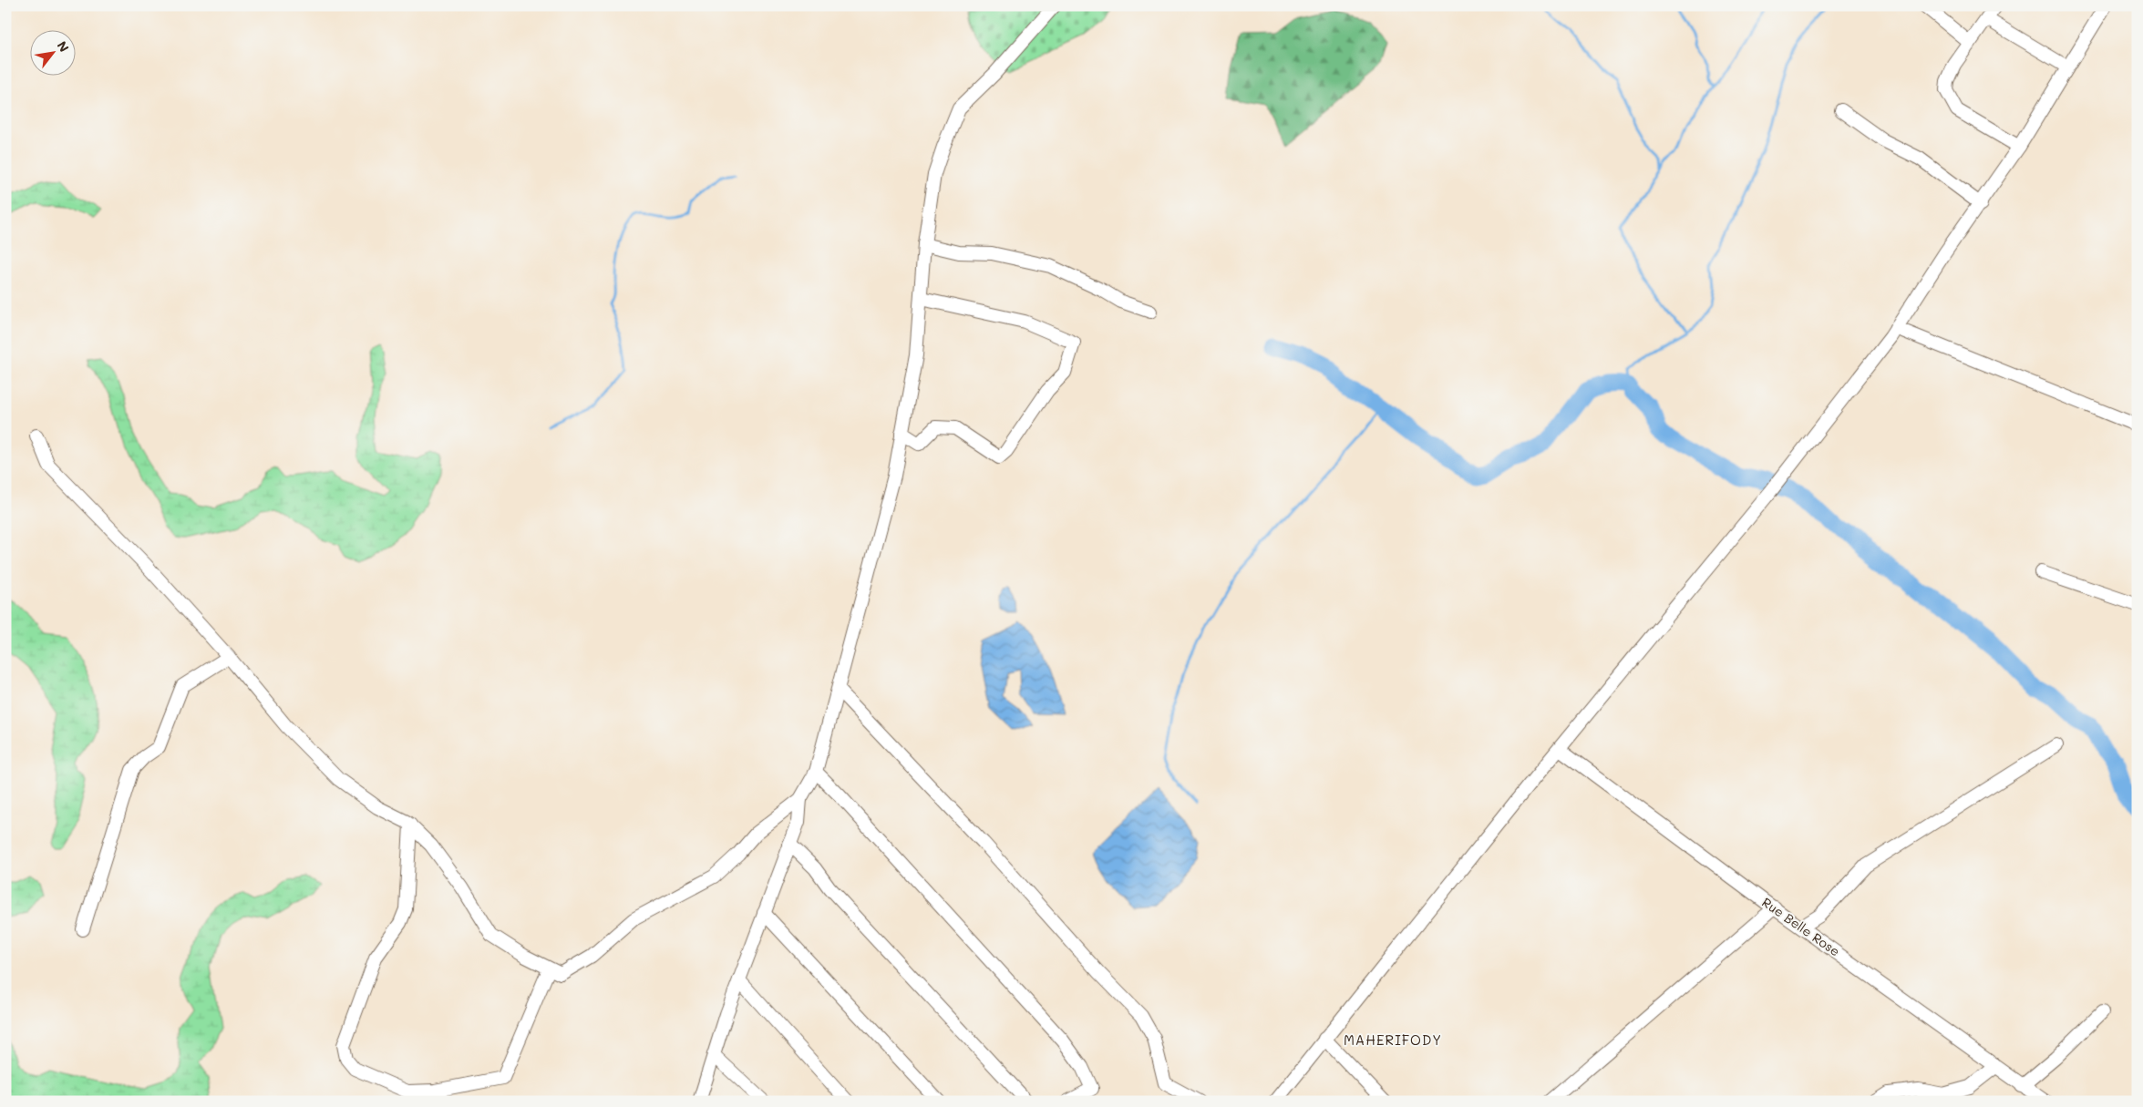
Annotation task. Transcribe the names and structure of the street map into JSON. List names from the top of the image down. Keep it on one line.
{"streets":{"street":["Rue Belle Rose"]},"districts":["MAHERIFODY"],"north":"top right"}
